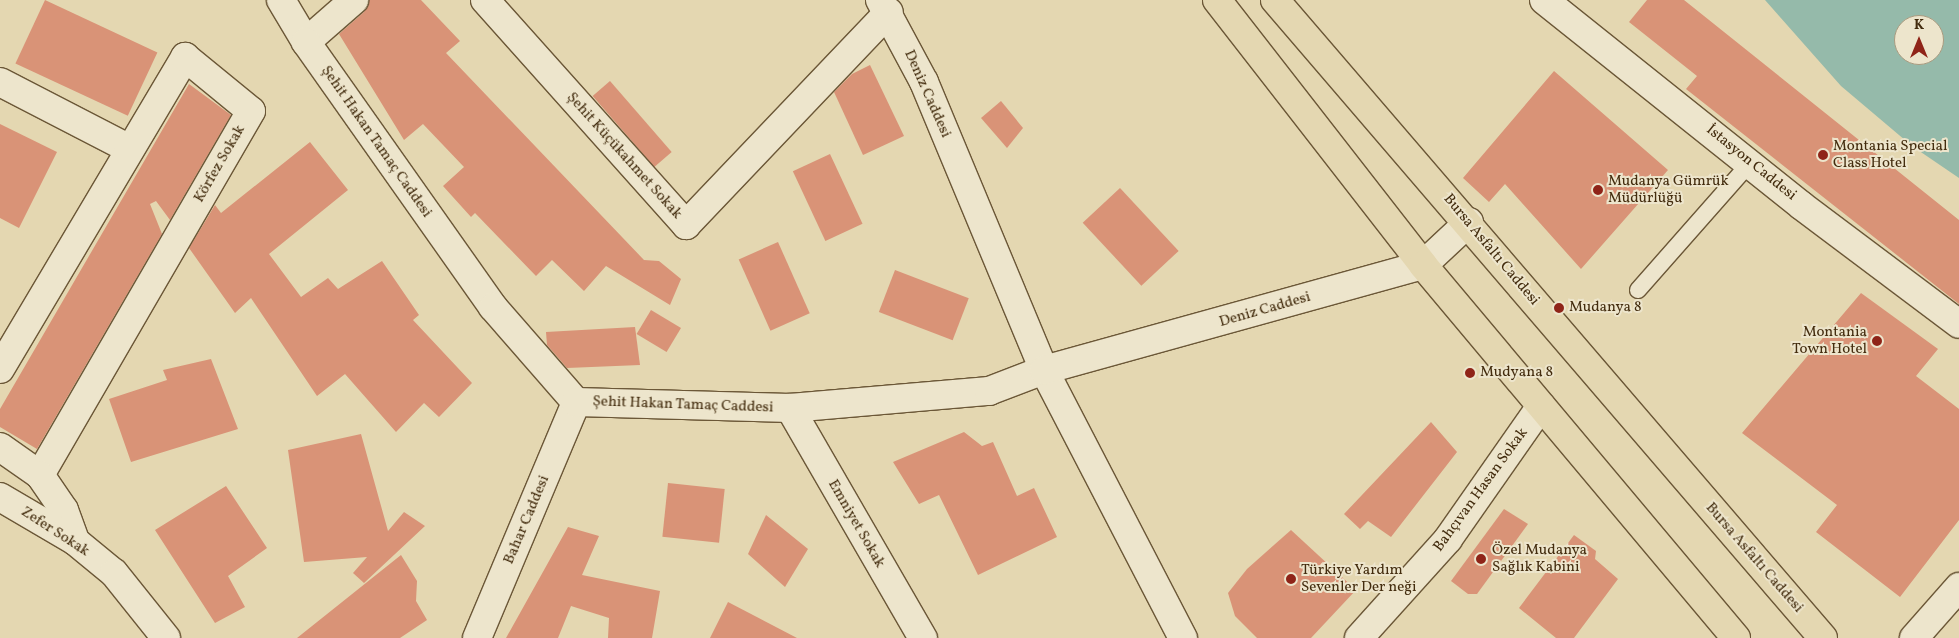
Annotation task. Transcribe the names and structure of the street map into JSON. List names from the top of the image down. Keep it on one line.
{"streets":{"highway":["Bursa Asfaltı Caddesi"],"street":["Deniz Caddesi","Şehit Hakan Tamaç Caddesi","Şehit Küçükahmet Sokak","İstasyon Caddesi","Körfez Sokak","Bahçıvan Hasan Sokak","Bahar Caddesi","Emniyet Sokak","Zefer Sokak"]},"crossings":[["Deniz Caddesi","Şehit Hakan Tamaç Caddesi"],["Deniz Caddesi","Şehit Küçükahmet Sokak"],["Deniz Caddesi","Bursa Asfaltı Caddesi"],["Şehit Hakan Tamaç Caddesi","Bahar Caddesi"],["Şehit Hakan Tamaç Caddesi","Emniyet Sokak"]],"places":["Montania Special Class Hotel","Mudanya Gümrük Müdürlüğü","Mudanya 8","Montania Town Hotel","Mudyana 8","Özel Mudanya Sağlık Kabini","Türkiye Yardım Sevenler Der neği"],"north":"top"}
